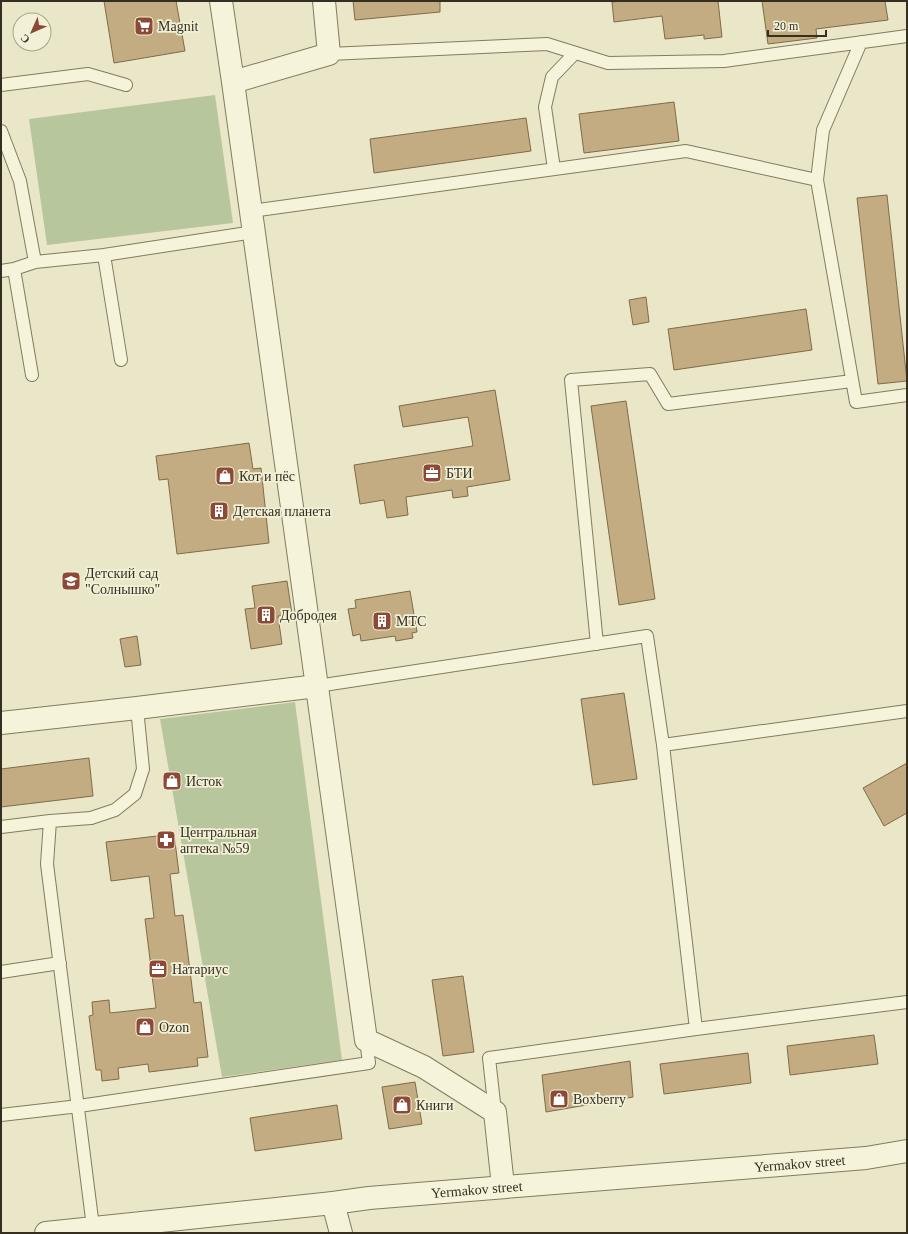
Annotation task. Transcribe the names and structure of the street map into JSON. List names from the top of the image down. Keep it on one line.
{"streets":{"street":["Yermakov street"]},"places":{"supermarket":["Magnit"],"office":["БТИ","Натариус"],"shop":["Кот и пёс","Исток","Ozon","Boxberry","Книги"],"building":["Детская планета","Добродея","МТС"],"school or university":["Детский сад \"Солнышко\""],"pharmacy":["Центральная аптека №59"]},"scale_bar":"20 m","north":"bottom left"}
